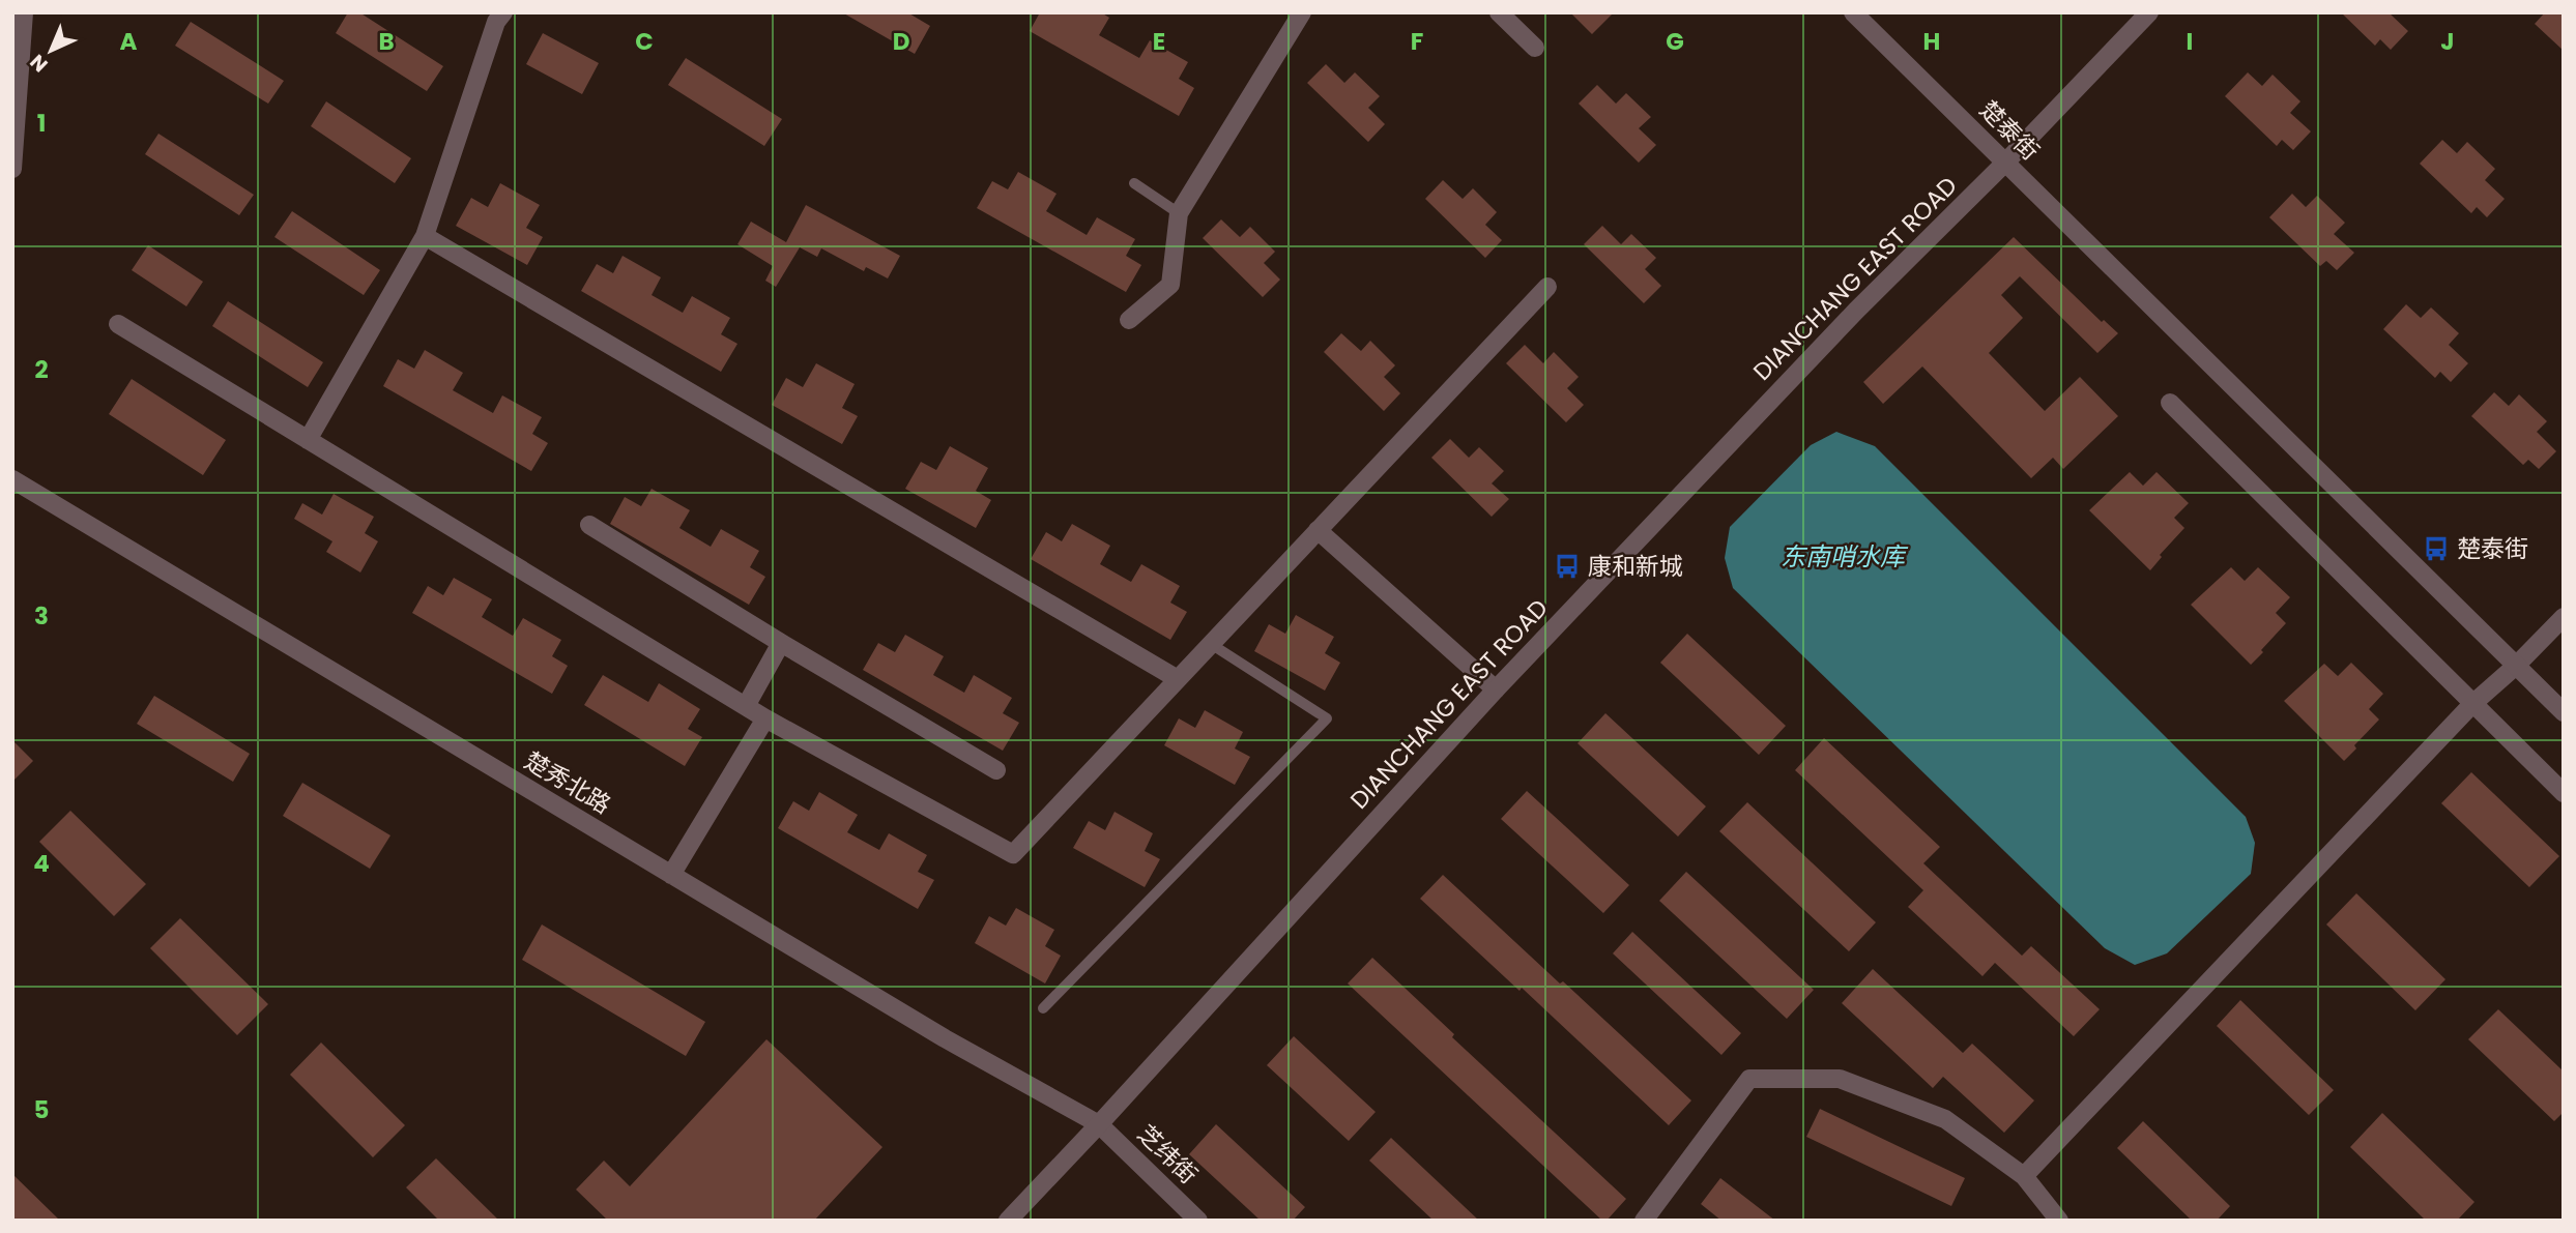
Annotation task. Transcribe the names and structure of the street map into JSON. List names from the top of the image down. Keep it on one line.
{"streets":{"street":["楚泰街","DIANCHANG EAST ROAD","楚秀北路","芝纬街"]},"crossings":[["楚泰街","DIANCHANG EAST ROAD"],["DIANCHANG EAST ROAD","楚秀北路"],["DIANCHANG EAST ROAD","芝纬街"],["楚秀北路","芝纬街"]],"water":["东南哨水库"],"places":{"bus stop":["楚泰街","康和新城"]},"north":"bottom left","grid":{"columns":["A","B","C","D","E","F","G","H","I","J"],"rows":["1","2","3","4","5"]}}
